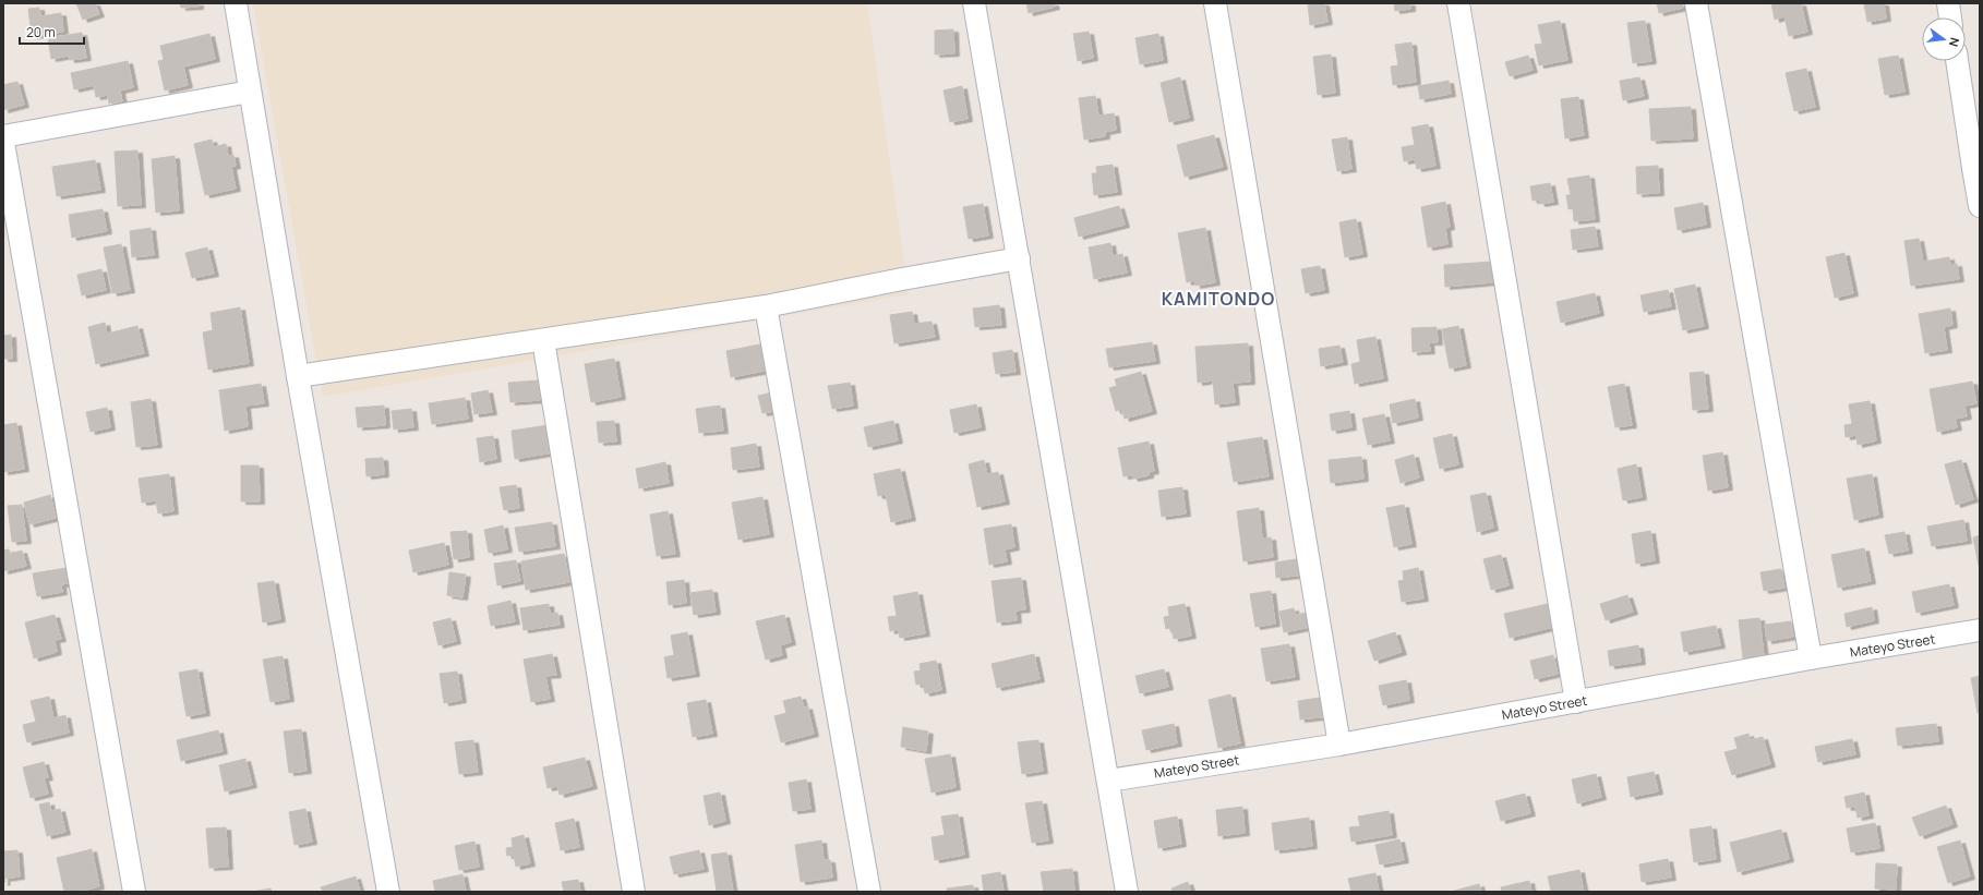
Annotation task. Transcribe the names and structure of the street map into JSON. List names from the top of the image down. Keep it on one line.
{"streets":{"street":["Mateyo Street"]},"districts":["KAMITONDO"],"scale_bar":"20 m","north":"right"}
